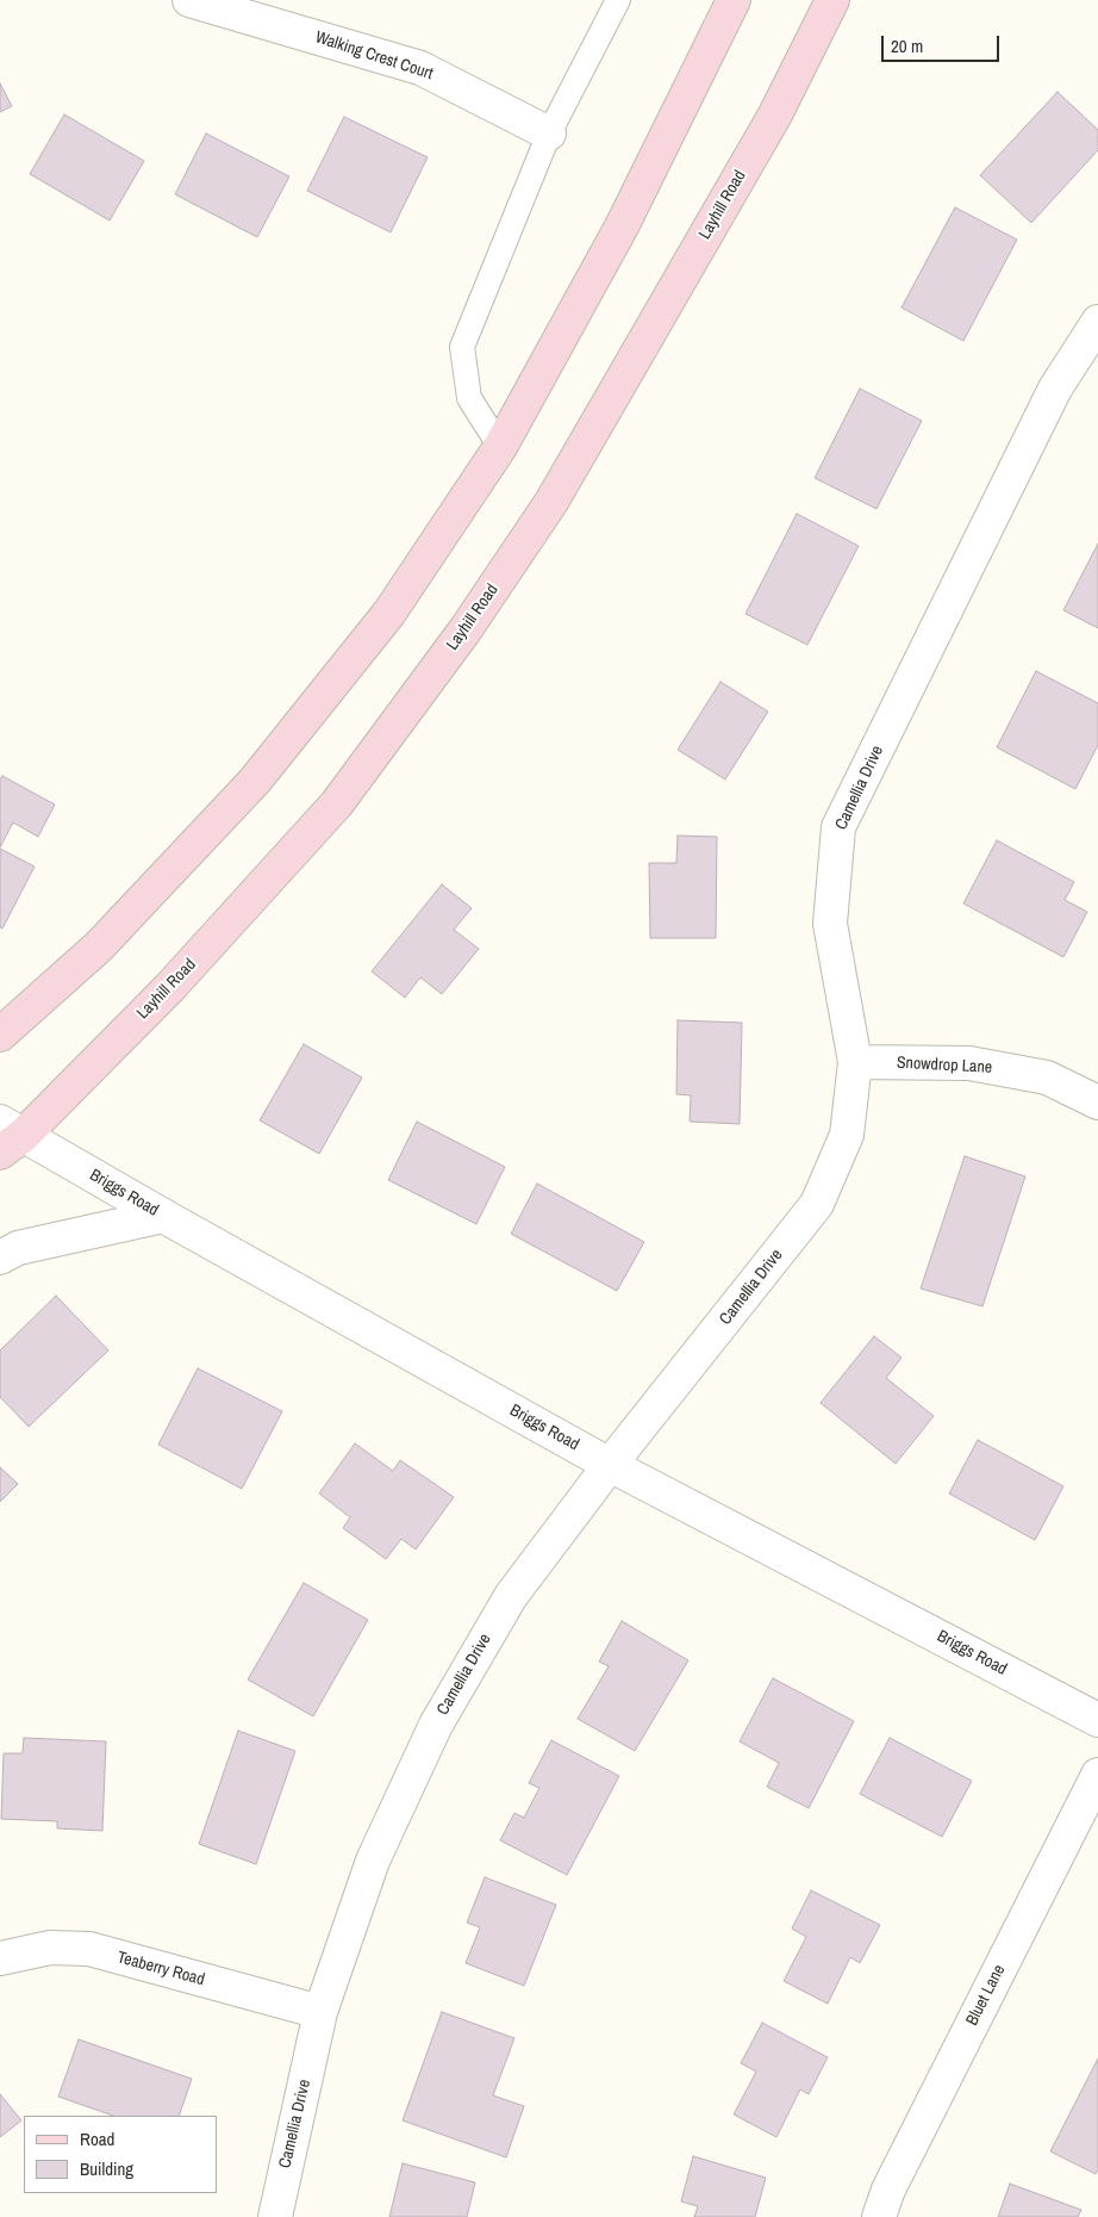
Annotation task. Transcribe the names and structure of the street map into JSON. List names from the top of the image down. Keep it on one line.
{"streets":{"main road":["Layhill Road"],"street":["Walking Crest Court","Camellia Drive","Snowdrop Lane","Briggs Road","Teaberry Road","Bluet Lane"]},"crossings":[["Layhill Road","Briggs Road"],["Camellia Drive","Snowdrop Lane"],["Camellia Drive","Briggs Road"],["Camellia Drive","Teaberry Road"]],"legend":["Road","Building"],"scale_bar":"20 m"}
